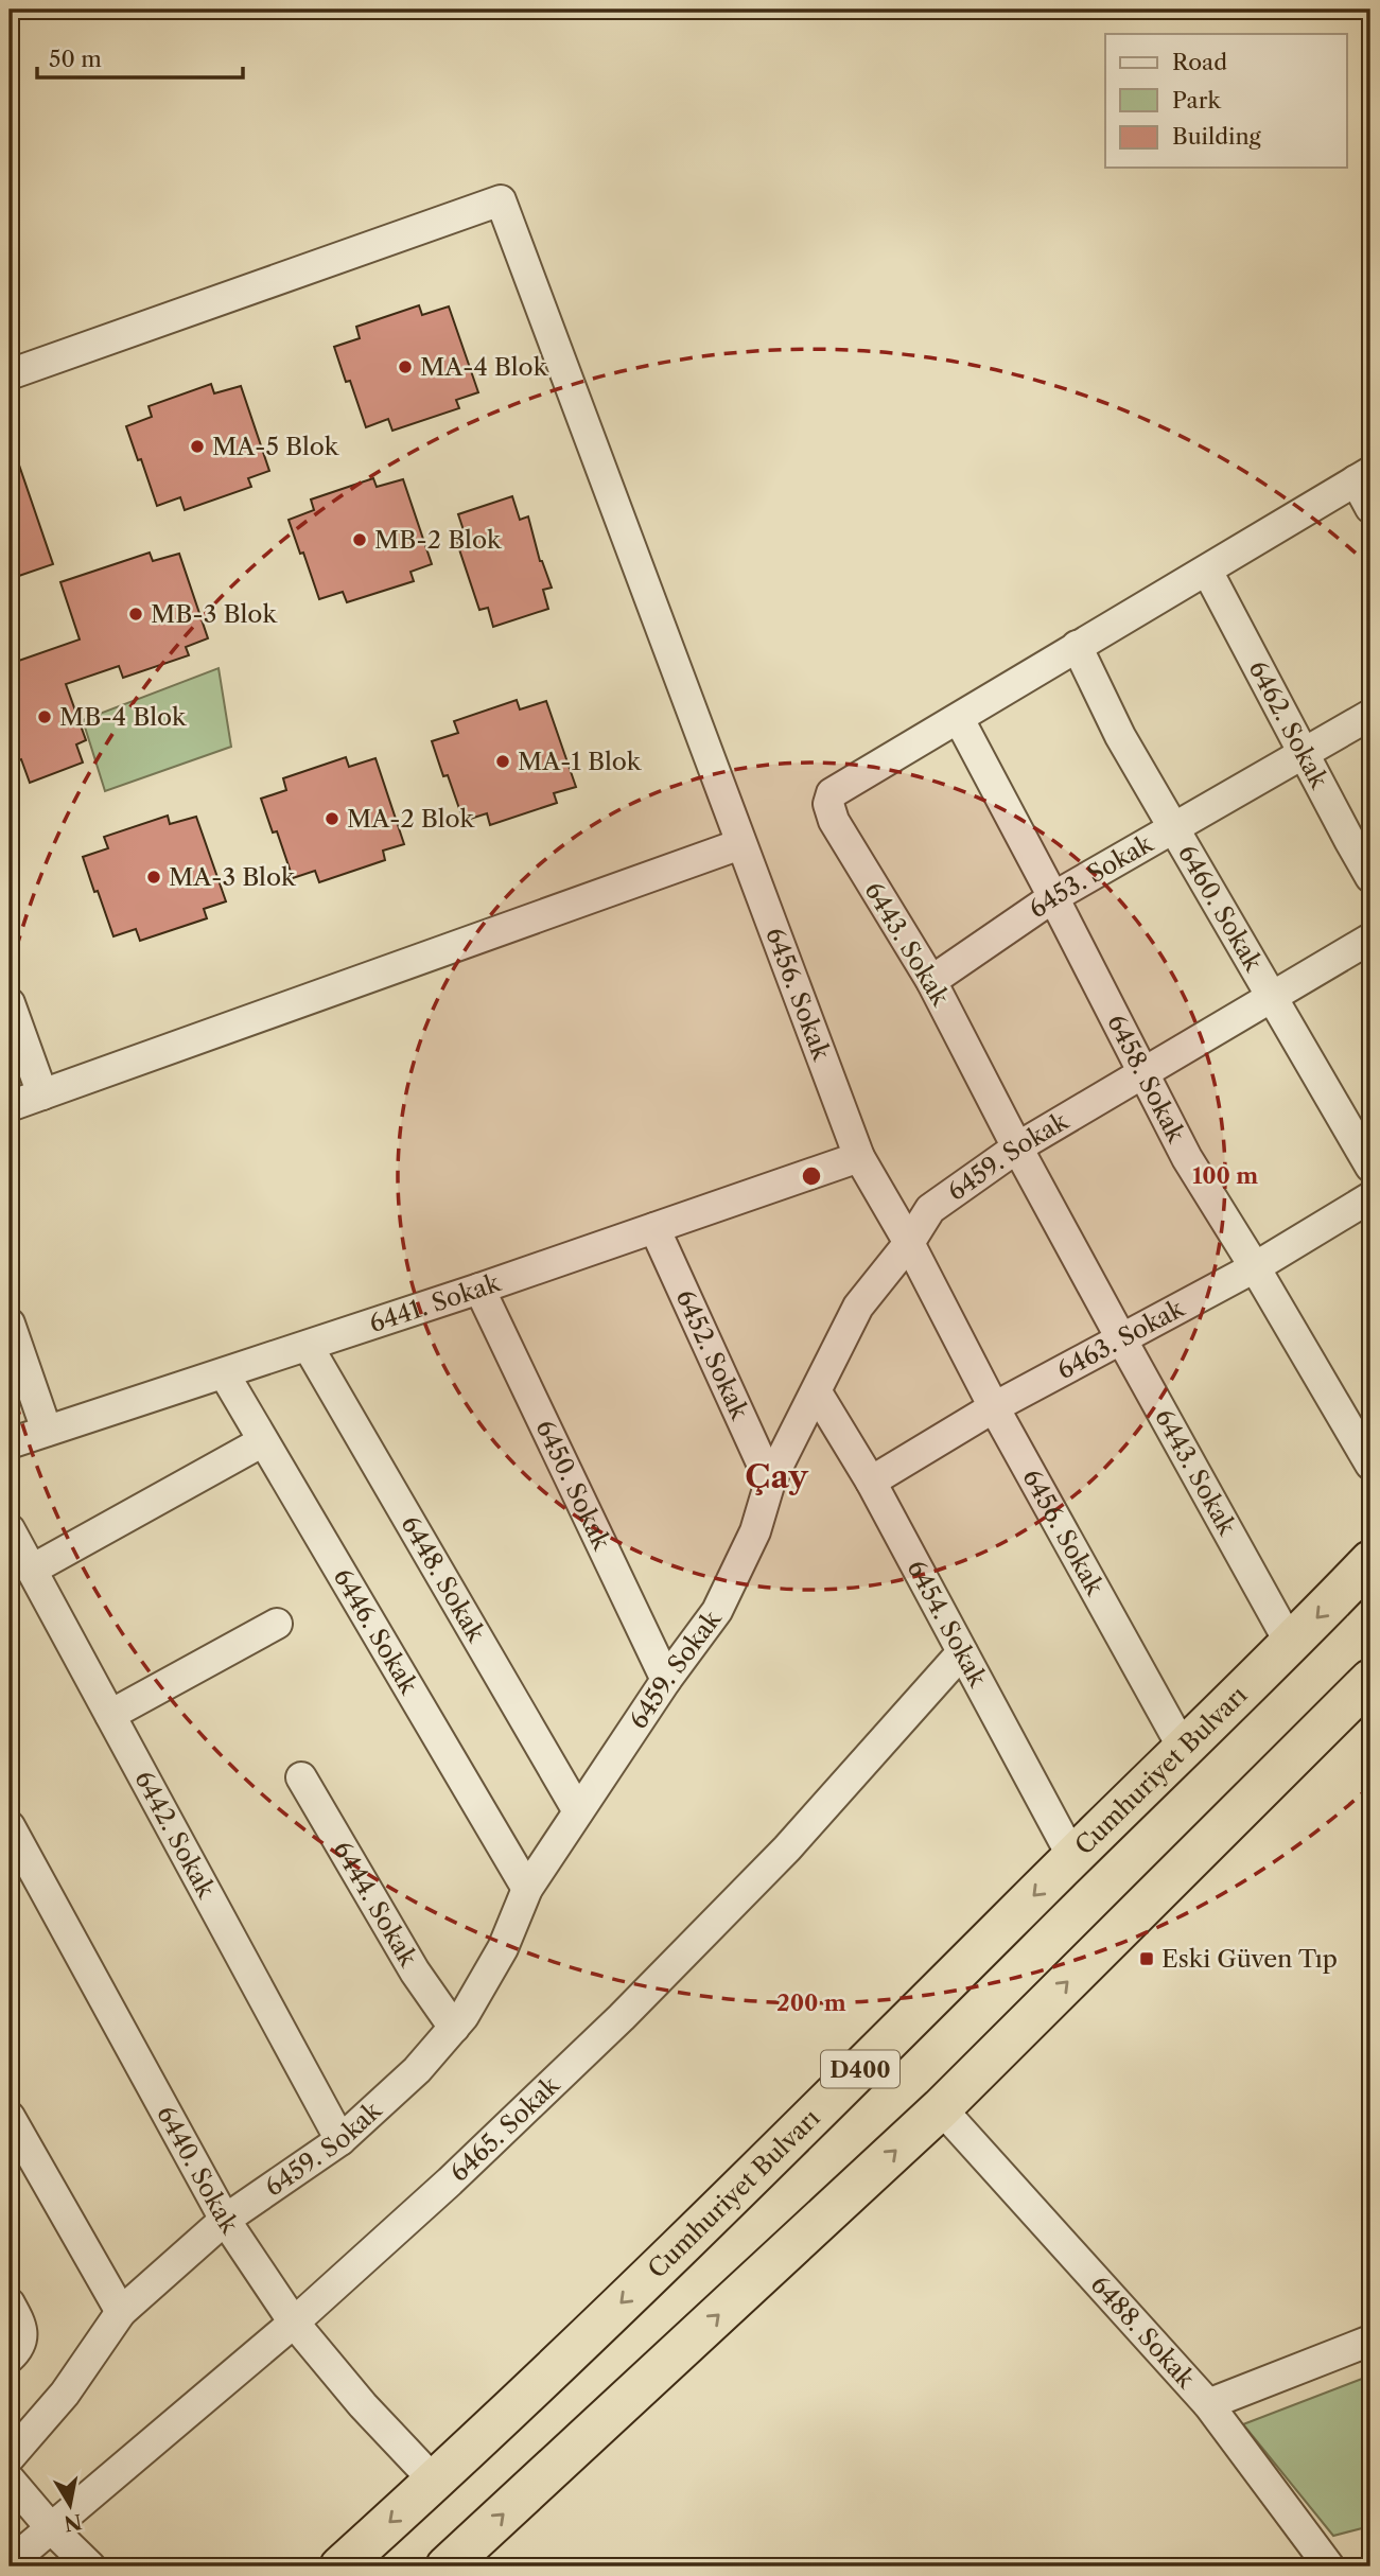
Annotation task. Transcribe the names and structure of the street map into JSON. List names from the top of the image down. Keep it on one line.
{"streets":{"highway":["Cumhuriyet Bulvarı","D400"],"street":["6462. Sokak","6453. Sokak","6460. Sokak","6443. Sokak","6456. Sokak","6458. Sokak","6459. Sokak","6441. Sokak","6463. Sokak","6452. Sokak","6450. Sokak","6448. Sokak","6454. Sokak","6446. Sokak","6442. Sokak","6444. Sokak","6465. Sokak","6440. Sokak","6488. Sokak"]},"crossings":[["6462. Sokak","6453. Sokak"],["6462. Sokak","6443. Sokak"],["6453. Sokak","6460. Sokak"],["6453. Sokak","6443. Sokak"],["6453. Sokak","6458. Sokak"],["6460. Sokak","6443. Sokak"],["6460. Sokak","6459. Sokak"],["6443. Sokak","6458. Sokak"],["6443. Sokak","6459. Sokak"],["6443. Sokak","6463. Sokak"],["6443. Sokak","Cumhuriyet Bulvarı"],["6456. Sokak","6459. Sokak"],["6456. Sokak","6441. Sokak"],["6456. Sokak","6463. Sokak"],["6456. Sokak","Cumhuriyet Bulvarı"],["6458. Sokak","6459. Sokak"],["6458. Sokak","6463. Sokak"],["6459. Sokak","6452. Sokak"],["6459. Sokak","6450. Sokak"],["6459. Sokak","6448. Sokak"],["6459. Sokak","6454. Sokak"],["6459. Sokak","6446. Sokak"],["6459. Sokak","6442. Sokak"],["6459. Sokak","6444. Sokak"],["6459. Sokak","6440. Sokak"],["6441. Sokak","6452. Sokak"],["6441. Sokak","6450. Sokak"],["6441. Sokak","6448. Sokak"],["6441. Sokak","6446. Sokak"],["6463. Sokak","6454. Sokak"],["6454. Sokak","Cumhuriyet Bulvarı"],["6454. Sokak","6465. Sokak"],["Cumhuriyet Bulvarı","6440. Sokak"],["6465. Sokak","6440. Sokak"]],"districts":["Çay"],"places":{"other":["MA-4 Blok","MA-5 Blok","MB-2 Blok","MB-3 Blok","MB-4 Blok","MA-1 Blok","MA-2 Blok","MA-3 Blok"],"transit":["Eski Güven Tıp"]},"legend":["Road","Park","Building"],"scale_bar":"50 m","north":"bottom","rings":["100 m","200 m"]}
